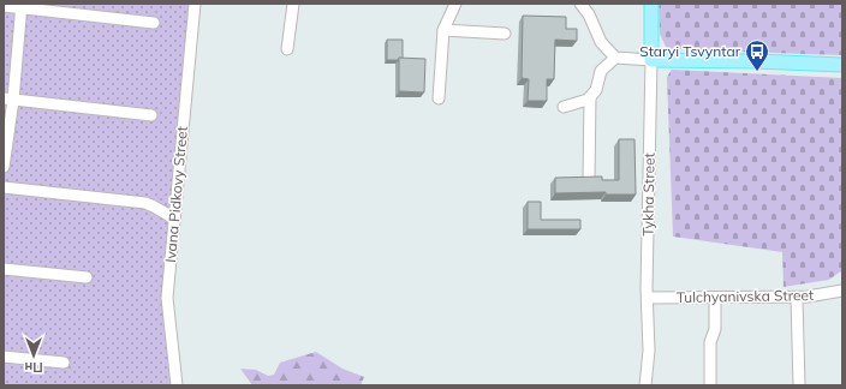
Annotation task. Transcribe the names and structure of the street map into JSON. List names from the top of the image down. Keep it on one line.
{"streets":{"main road":["Tykha Street"],"street":["Ivana Pidkovy Street","Tulchyanivska Street"]},"crossings":[["Tykha Street","Tulchyanivska Street"]],"places":{"bus stop":["Staryi Tsvyntar"]},"north":"bottom"}
